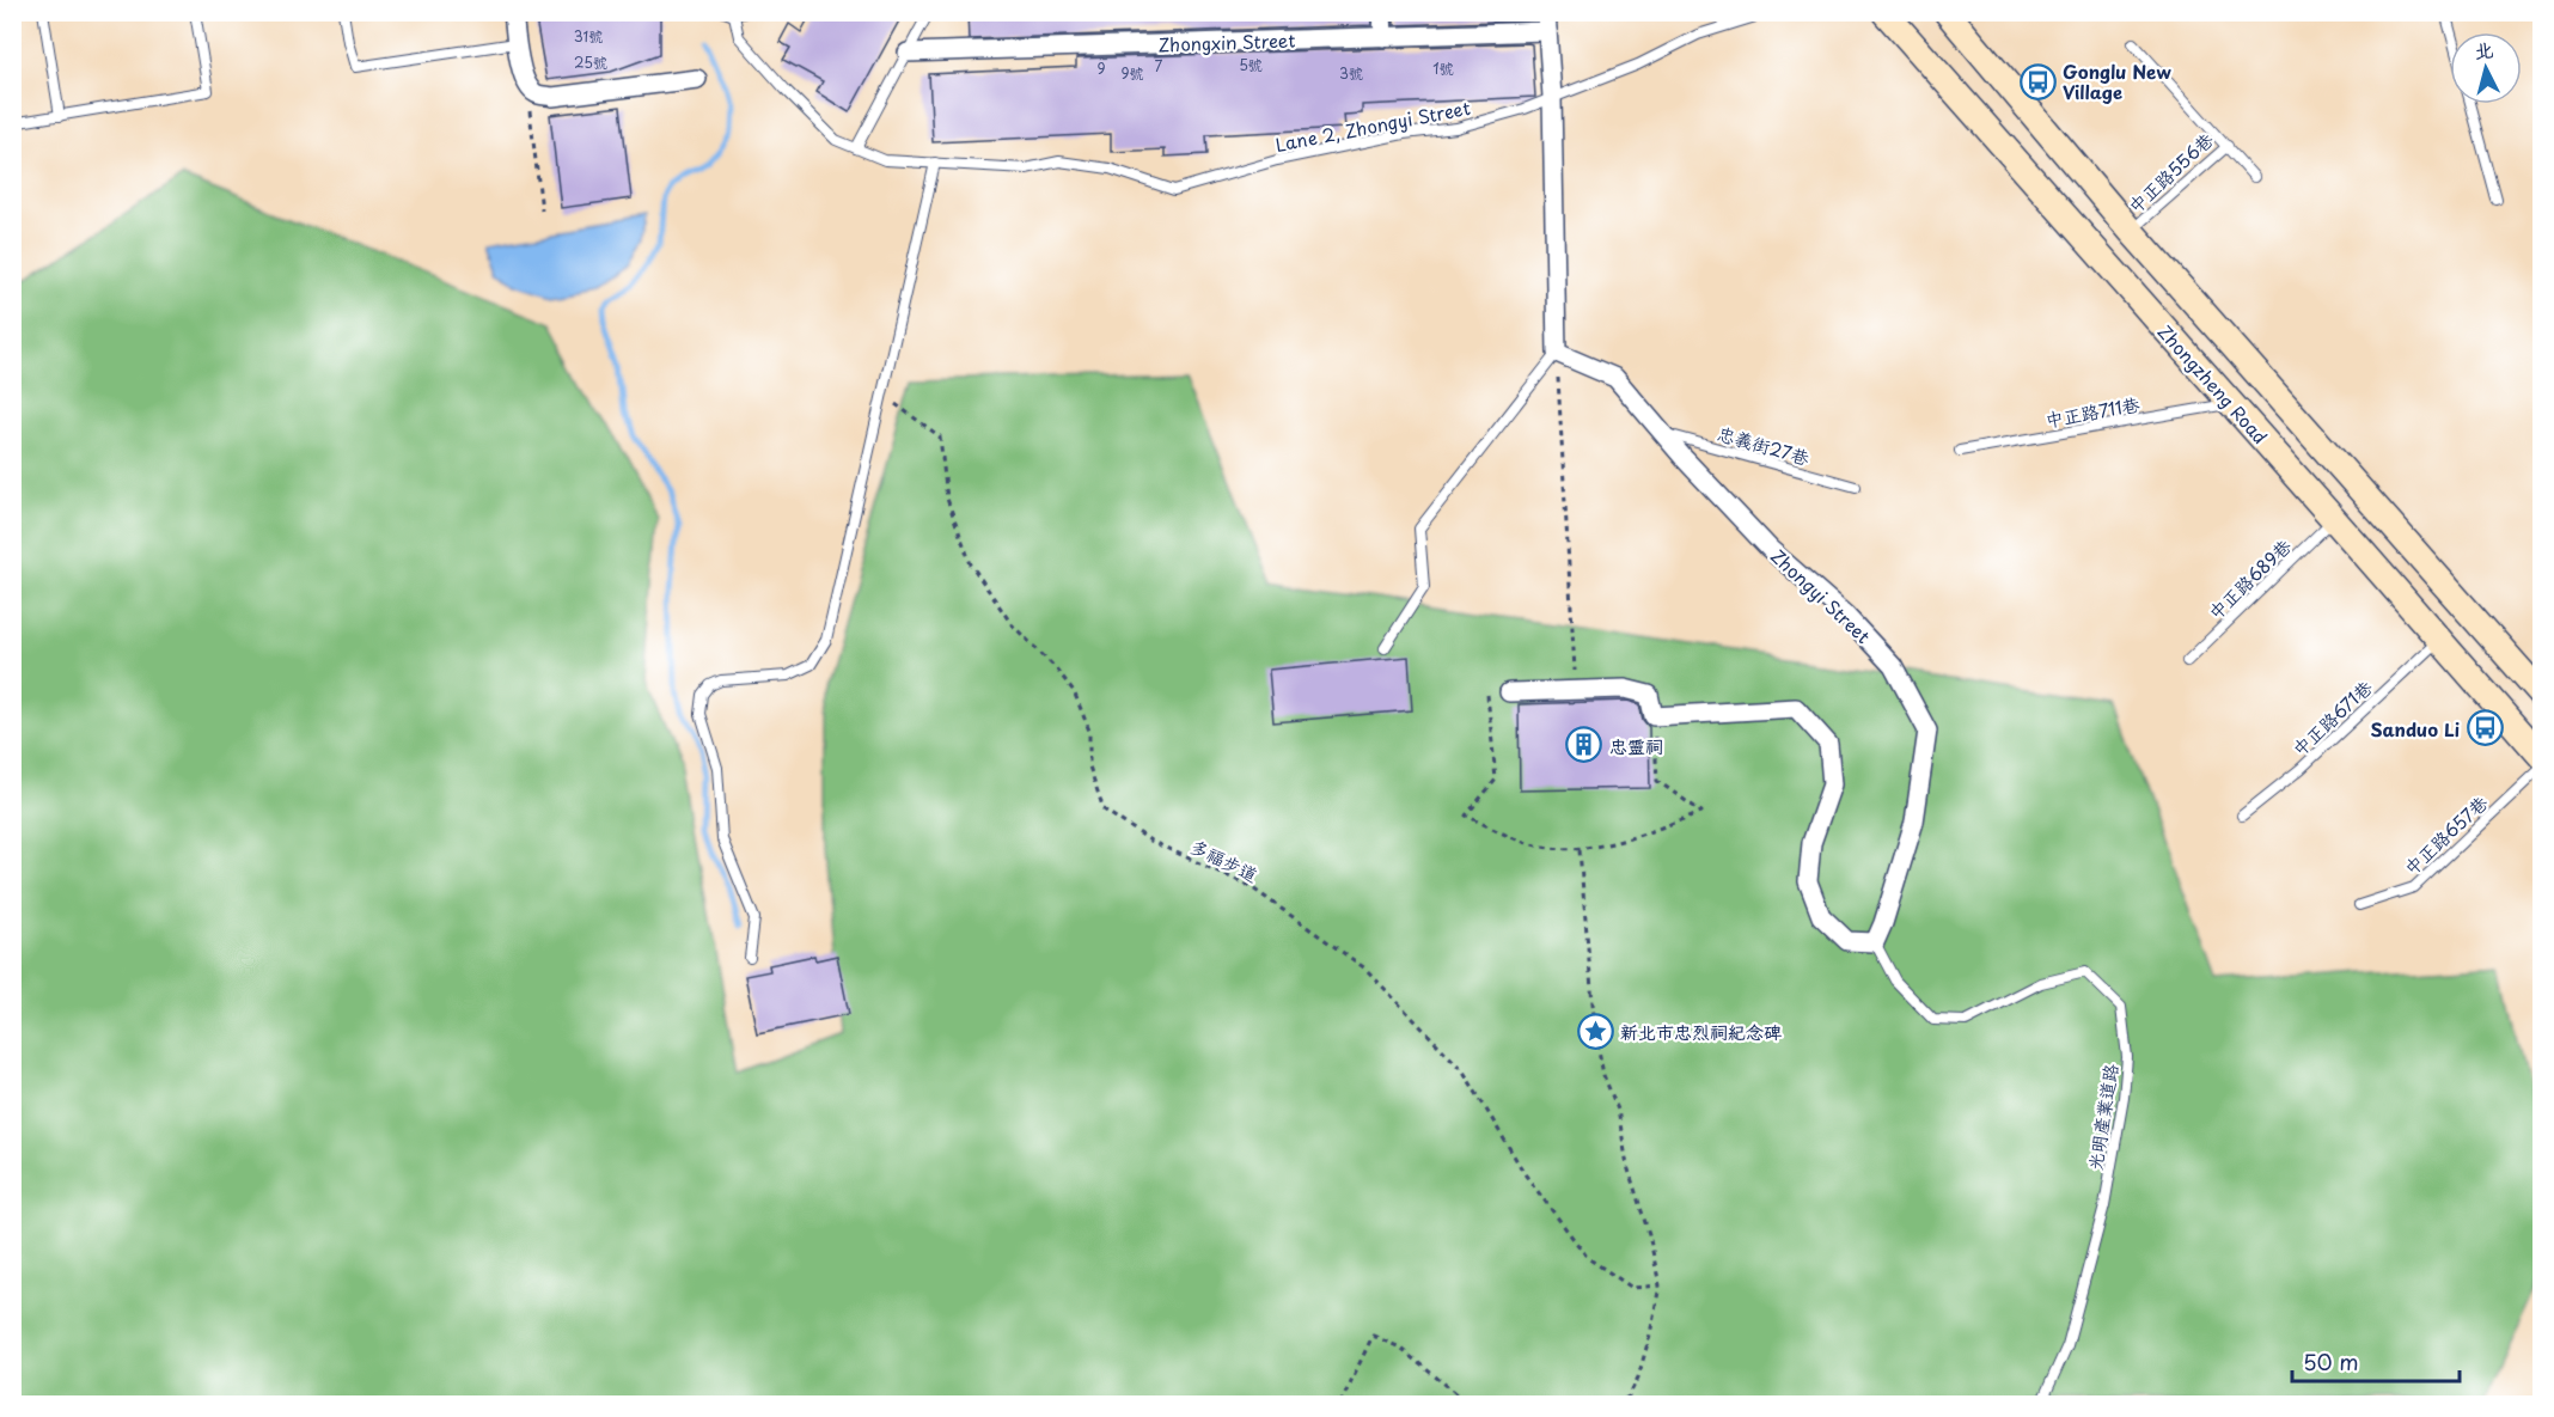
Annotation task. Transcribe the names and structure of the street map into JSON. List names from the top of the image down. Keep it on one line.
{"streets":{"main road":["Zhongzheng Road"],"street":["Zhongxin Street","Zhongyi Street"],"lane":["Lane 2, Zhongyi Street","中正路556巷","中正路711巷","忠義街27巷","中正路689巷","中正路671巷","中正路657巷","光明產業道路"],"path":["多福步道"]},"crossings":[["Zhongzheng Road","中正路711巷"],["Zhongzheng Road","中正路689巷"],["Zhongzheng Road","中正路671巷"],["忠義街27巷","Zhongyi Street"],["Zhongyi Street","光明產業道路"]],"places":{"bus stop":["Gonglu New Village","Sanduo Li"],"building":["忠靈祠"],"place":["新北市忠烈祠紀念碑"]},"house_numbers":["31號","25號","5號","7","9","1號","9號","3號"],"scale_bar":"50 m","north":"top"}
